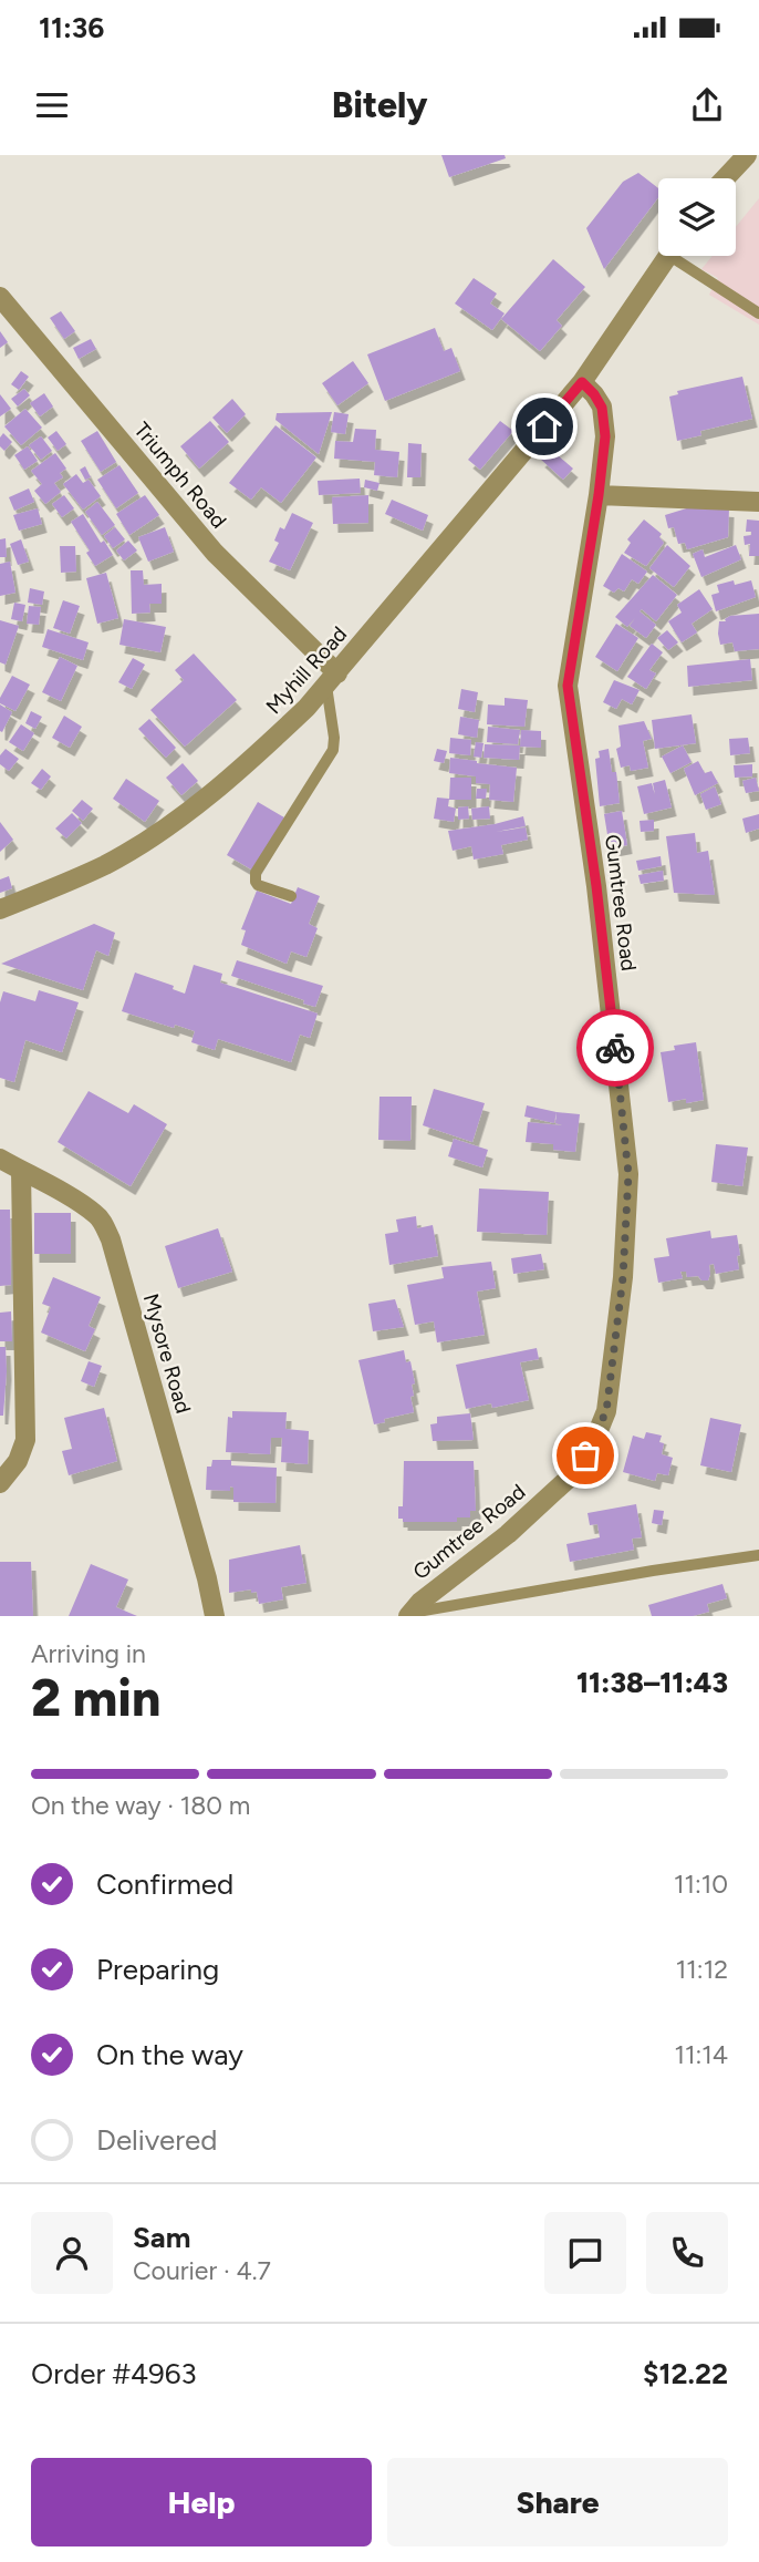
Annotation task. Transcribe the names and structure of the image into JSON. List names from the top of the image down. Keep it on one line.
{"streets":{"street":["Triumph Road","Myhill Road","Gumtree Road","Mysore Road"]},"crossings":[["Triumph Road","Myhill Road"],["Myhill Road","Gumtree Road"]],"page":{"status":"11:36","header":"Bitely","heading":["2 min","Arriving in","11:38–11:43"],"panel":["Sam","Courier · 4.7","Order #4963","$12.22"],"bar":"On the way · 180 m","list":[["Confirmed","11:10"],["Preparing","11:12"],["On the way","11:14"],"Delivered"],"buttons":["Help","Share"]}}
